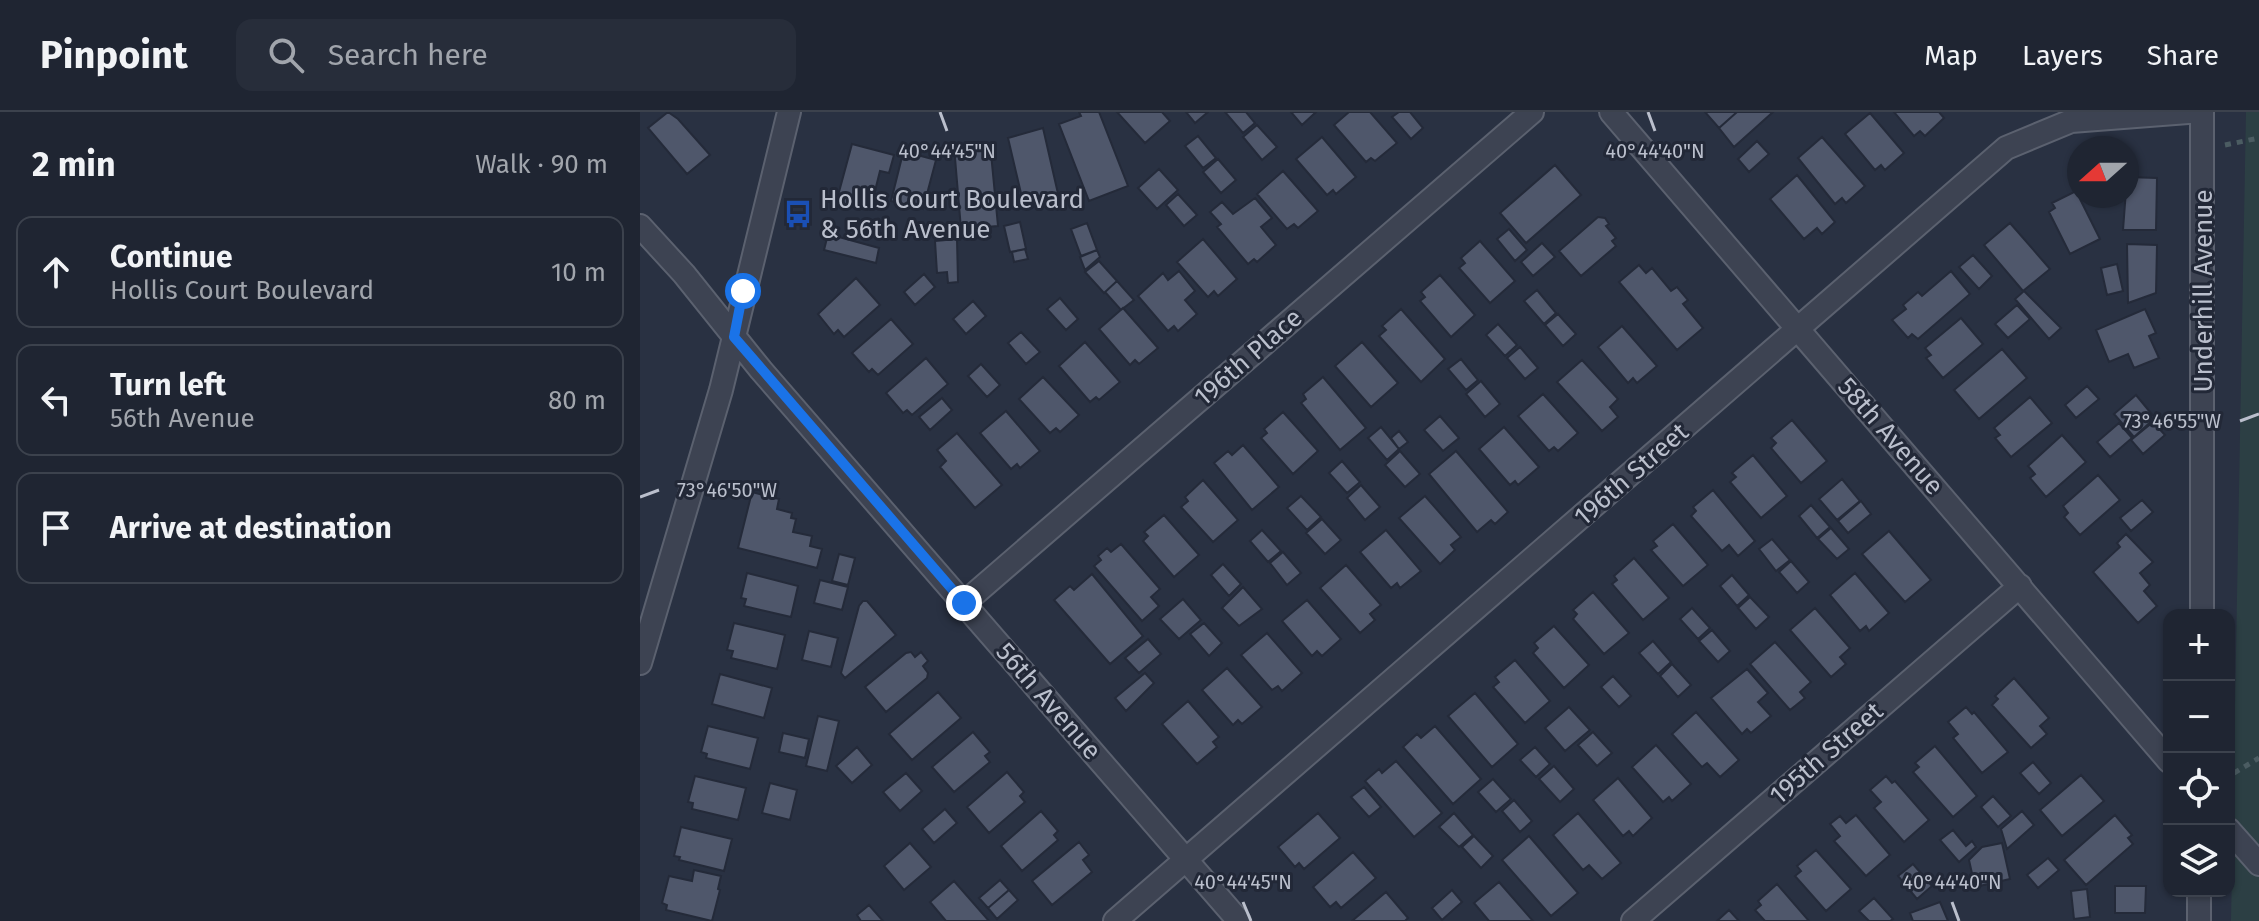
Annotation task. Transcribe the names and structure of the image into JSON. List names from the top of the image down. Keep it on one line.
{"streets":{"street":["Underhill Avenue","196th Place","58th Avenue","196th Street","56th Avenue","195th Street"]},"crossings":[["196th Place","56th Avenue"],["58th Avenue","196th Street"],["58th Avenue","195th Street"],["196th Street","56th Avenue"]],"places":{"bus stop":["Hollis Court Boulevard & 56th Avenue"]},"north":"left","page":{"header":"Pinpoint","search":"Search here","nav":["Map","Layers","Share"],"heading":["2 min","Walk · 90 m"],"list":[["Continue","Hollis Court Boulevard","10 m"],["Turn left","56th Avenue","80 m"],"Arrive at destination"],"map_buttons":["+","−"]},"coordinates":["40°44'45\"N","40°44'40\"N","73°46'55\"W","73°46'50\"W"]}
